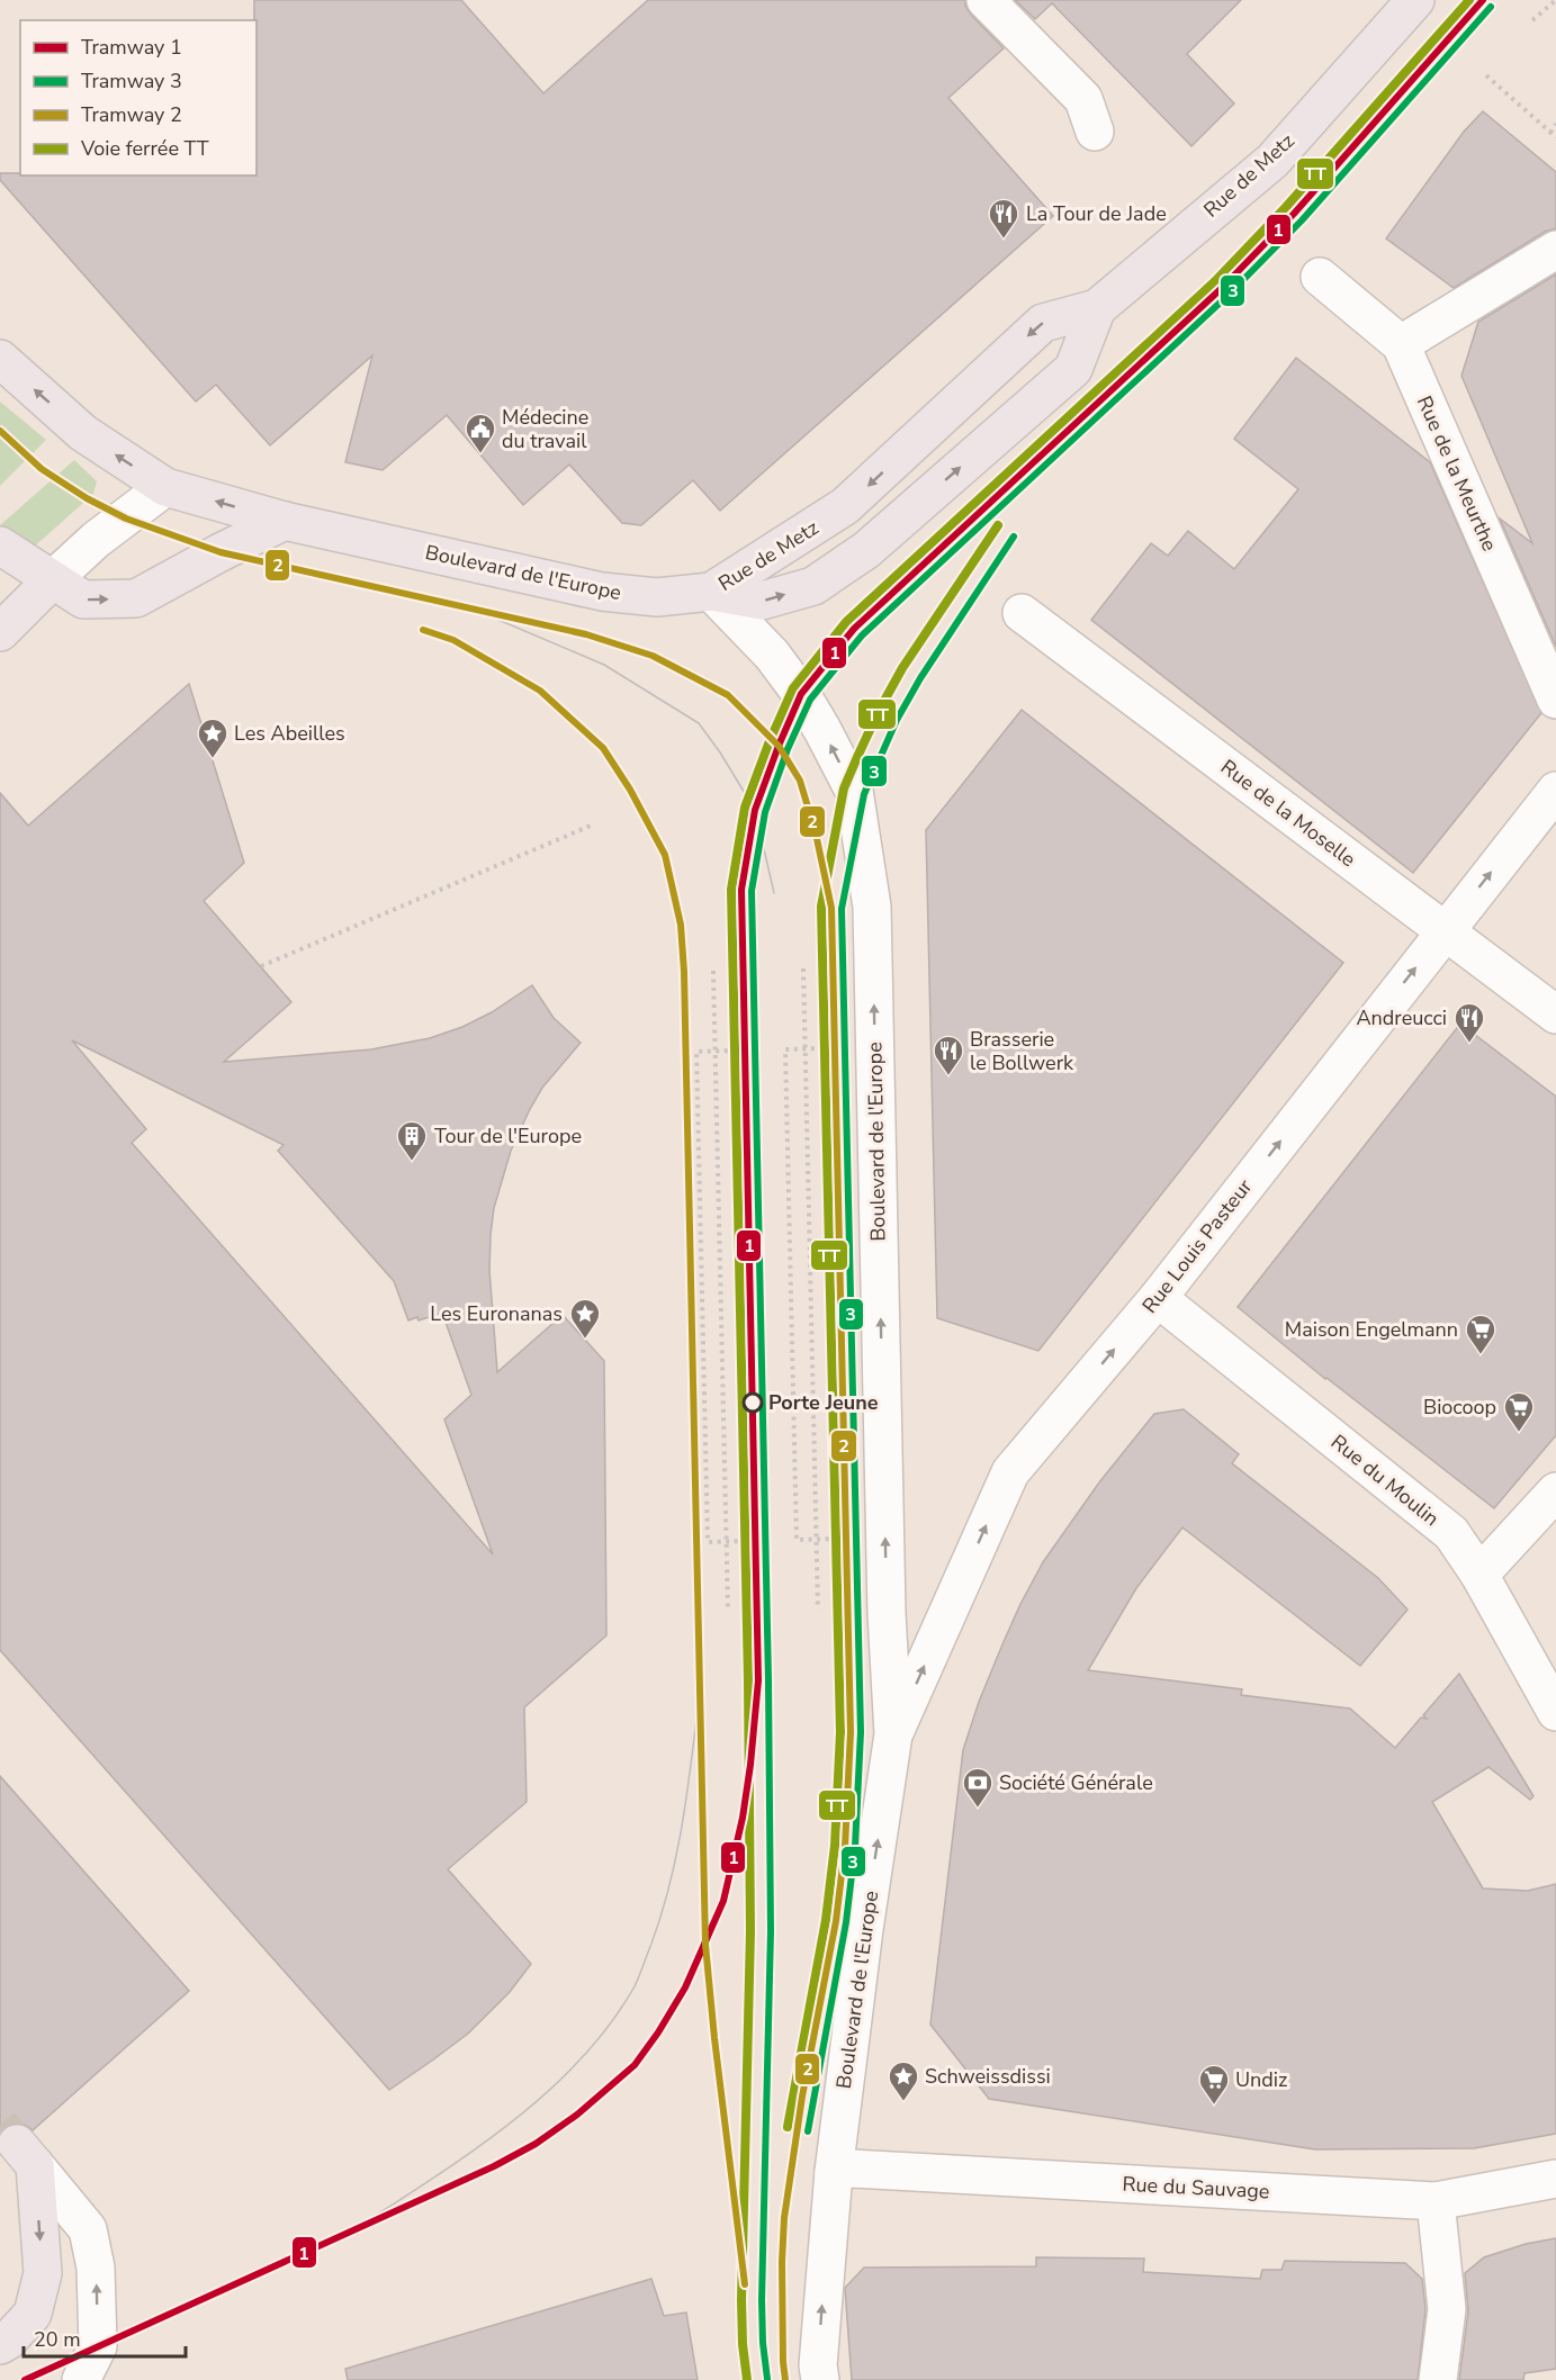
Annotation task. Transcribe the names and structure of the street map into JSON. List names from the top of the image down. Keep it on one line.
{"streets":{"main road":["Rue de Metz","Boulevard de l'Europe"],"street":["Rue de la Meurthe","Rue de la Moselle","Rue Louis Pasteur","Rue du Moulin","Rue du Sauvage"]},"crossings":[["Rue de Metz","Boulevard de l'Europe"],["Boulevard de l'Europe","Rue Louis Pasteur"],["Boulevard de l'Europe","Rue du Sauvage"],["Rue de la Moselle","Rue Louis Pasteur"],["Rue Louis Pasteur","Rue du Moulin"]],"one_way":["Boulevard de l'Europe","Rue Louis Pasteur"],"places":{"restaurant":["La Tour de Jade","Andreucci","Brasserie le Bollwerk"],"public building":["Médecine du travail"],"place":["Les Abeilles","Les Euronanas","Schweissdissi"],"building":["Tour de l'Europe"],"supermarket":["Maison Engelmann","Biocoop","Undiz"],"other":["Porte Jeune"],"bank":["Société Générale"]},"lines":["tram line 1","rail line TT","tram line 3","tram line 2"],"legend":["Tramway 1","Tramway 3","Tramway 2","Voie ferrée TT"],"scale_bar":"20 m"}
